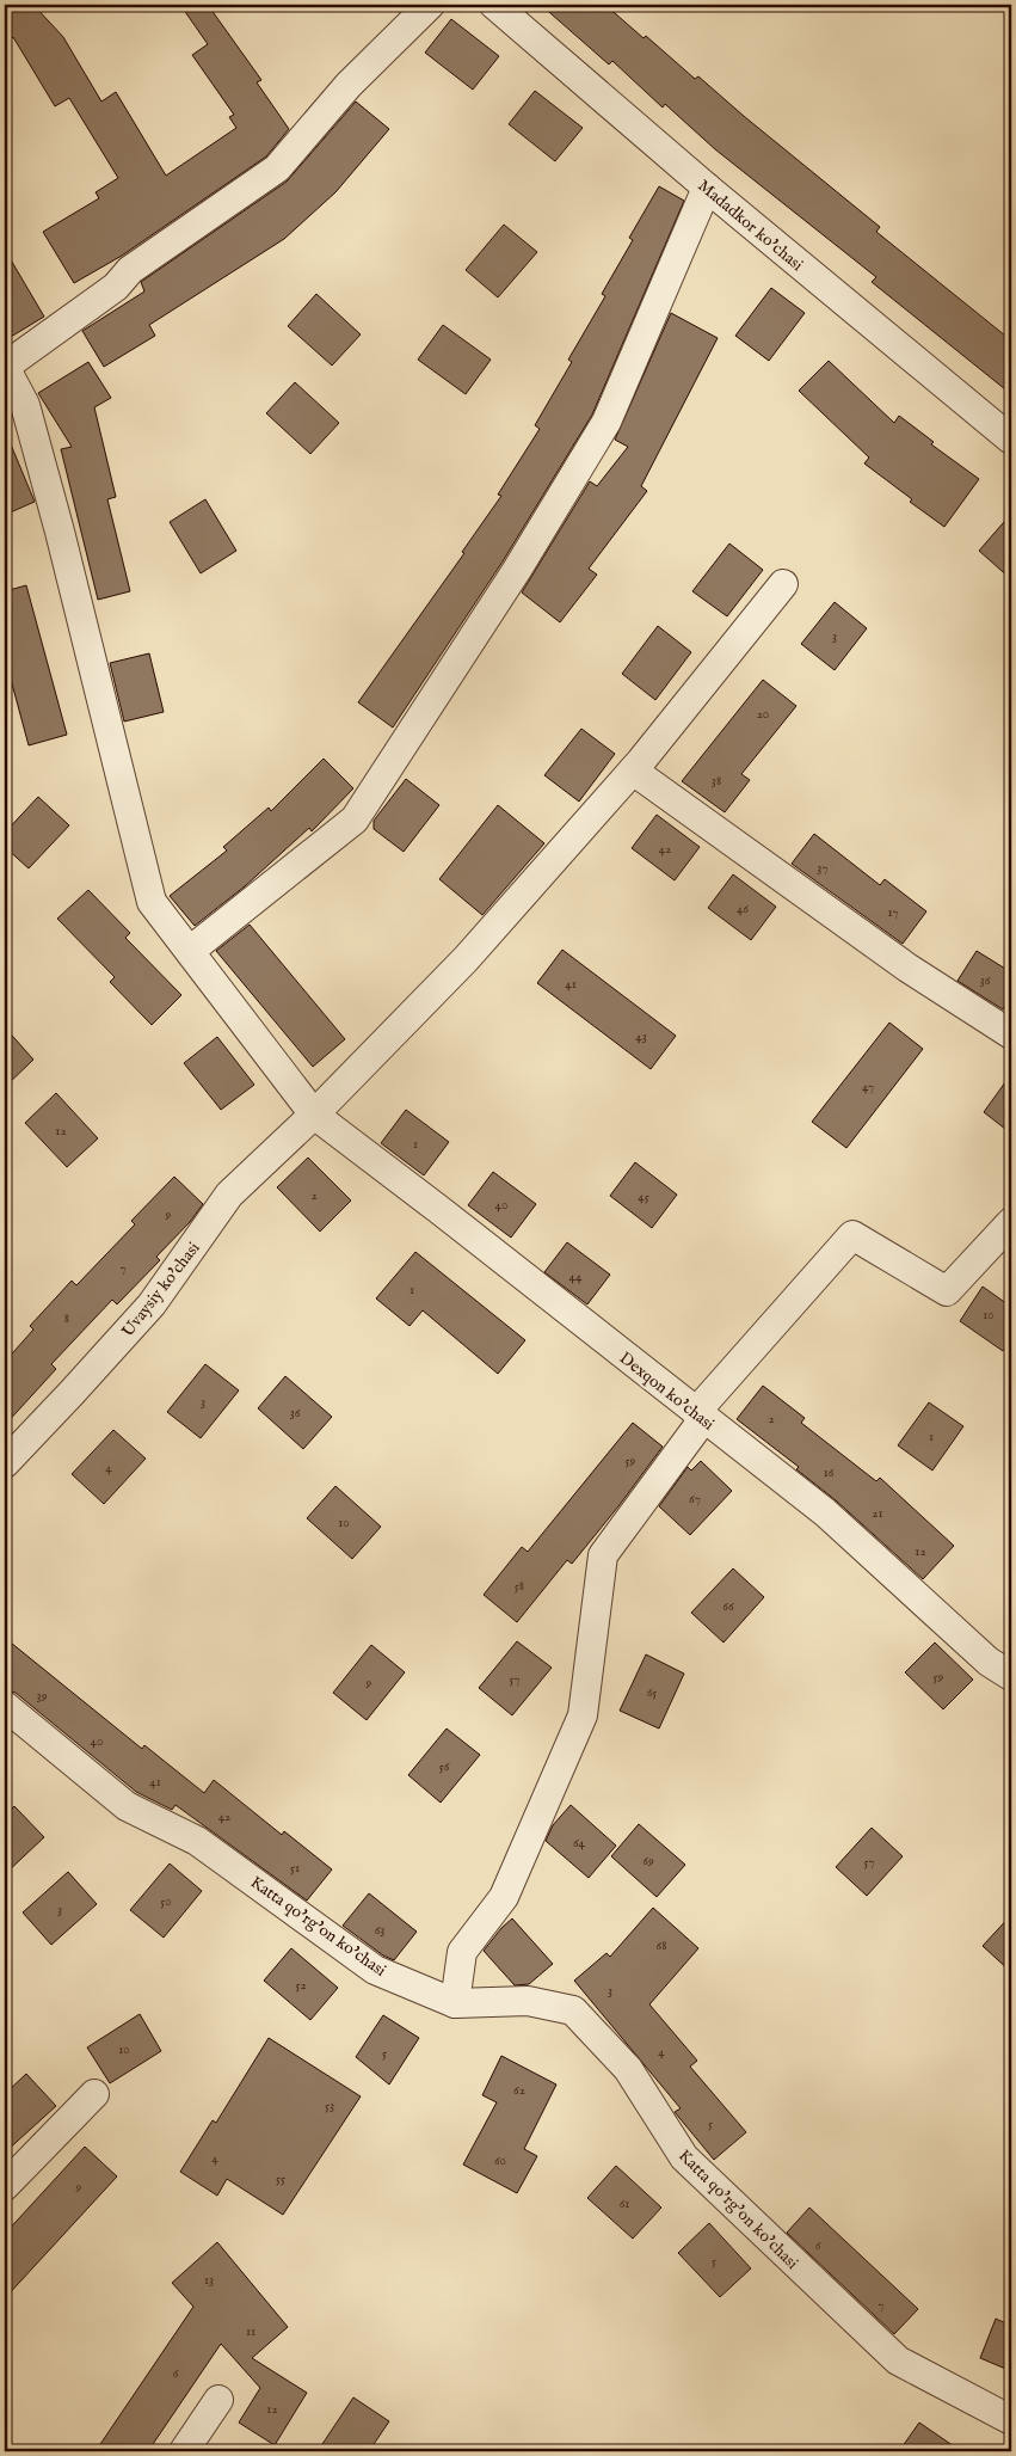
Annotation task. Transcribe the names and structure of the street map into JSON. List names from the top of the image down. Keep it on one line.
{"streets":{"street":["Madadkor ko'chasi","Uvaysiy ko'chasi","Dexqon ko'chasi","Katta qo'rg'on ko'chasi"]},"crossings":[["Uvaysiy ko'chasi","Dexqon ko'chasi"]],"house_numbers":["3","20","38","42","37","46","17","36","41","43","47","12","1","2","45","40","9","7","44","1","10","8","3","36","2","1","59","4","16","67","21","10","12","58","66","59","57","9","65","39","40","56","41","42","64","69","57","51","50","3","63","68","52","3","10","4","5","62","53","5","4","60","55","9","61","6","5","13","7","11","6","12"]}
